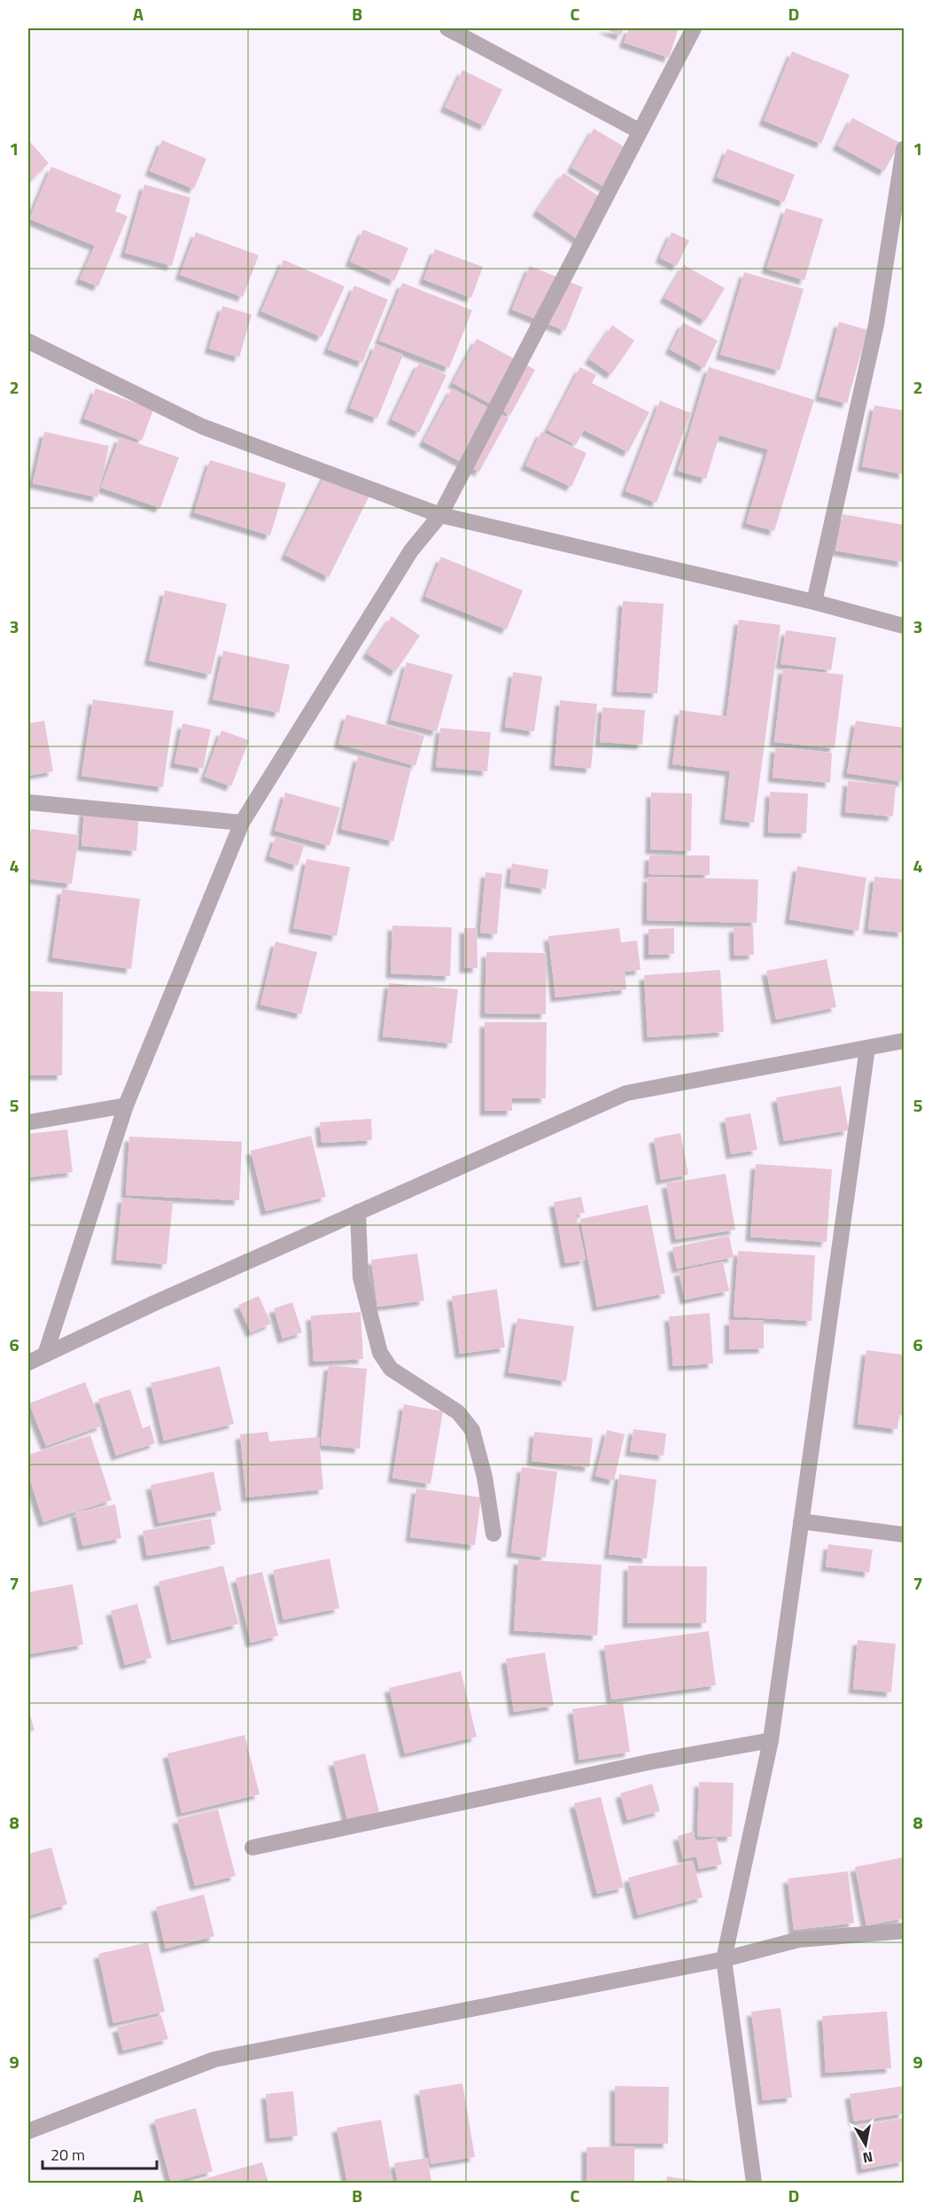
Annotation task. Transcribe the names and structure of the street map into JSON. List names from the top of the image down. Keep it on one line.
{"scale_bar":"20 m","north":"bottom","grid":{"columns":["A","B","C","D"],"rows":["1","2","3","4","5","6","7","8","9"]}}
